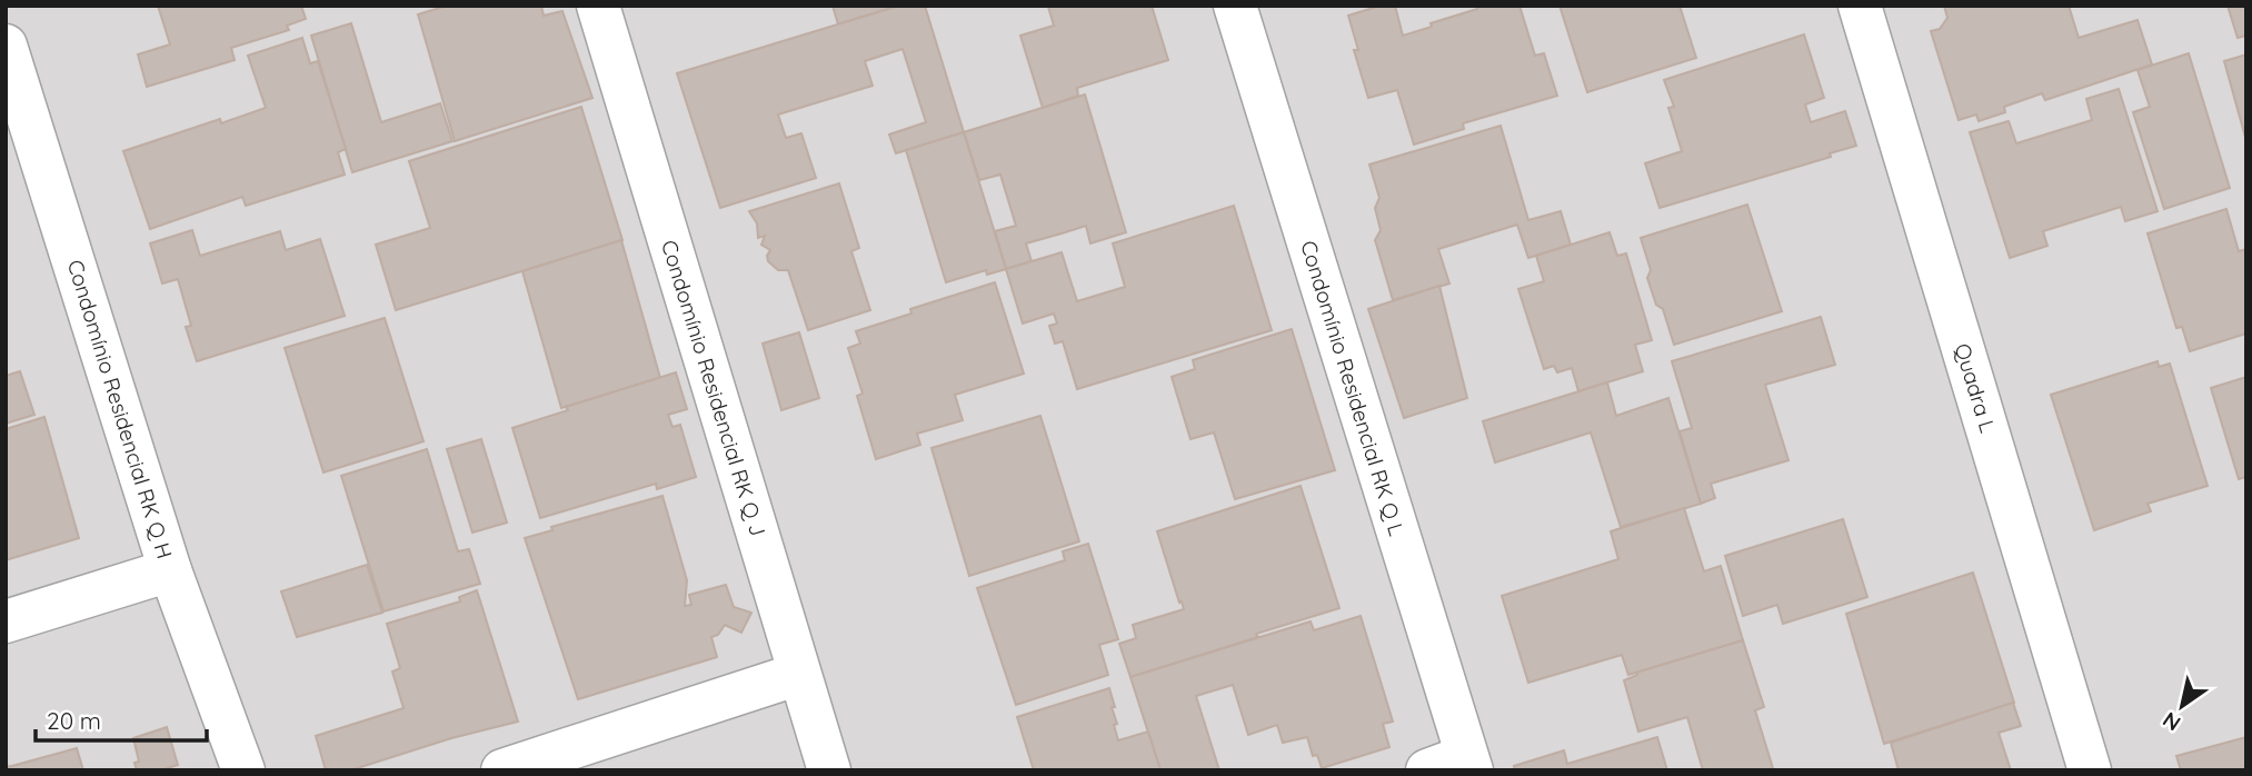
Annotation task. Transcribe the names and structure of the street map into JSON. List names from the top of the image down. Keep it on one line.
{"streets":{"street":["Condomínio Residencial RK Q J","Condomínio Residencial RK Q L","Quadra L","Condomínio Residencial RK Q H"]},"scale_bar":"20 m","north":"bottom left"}
